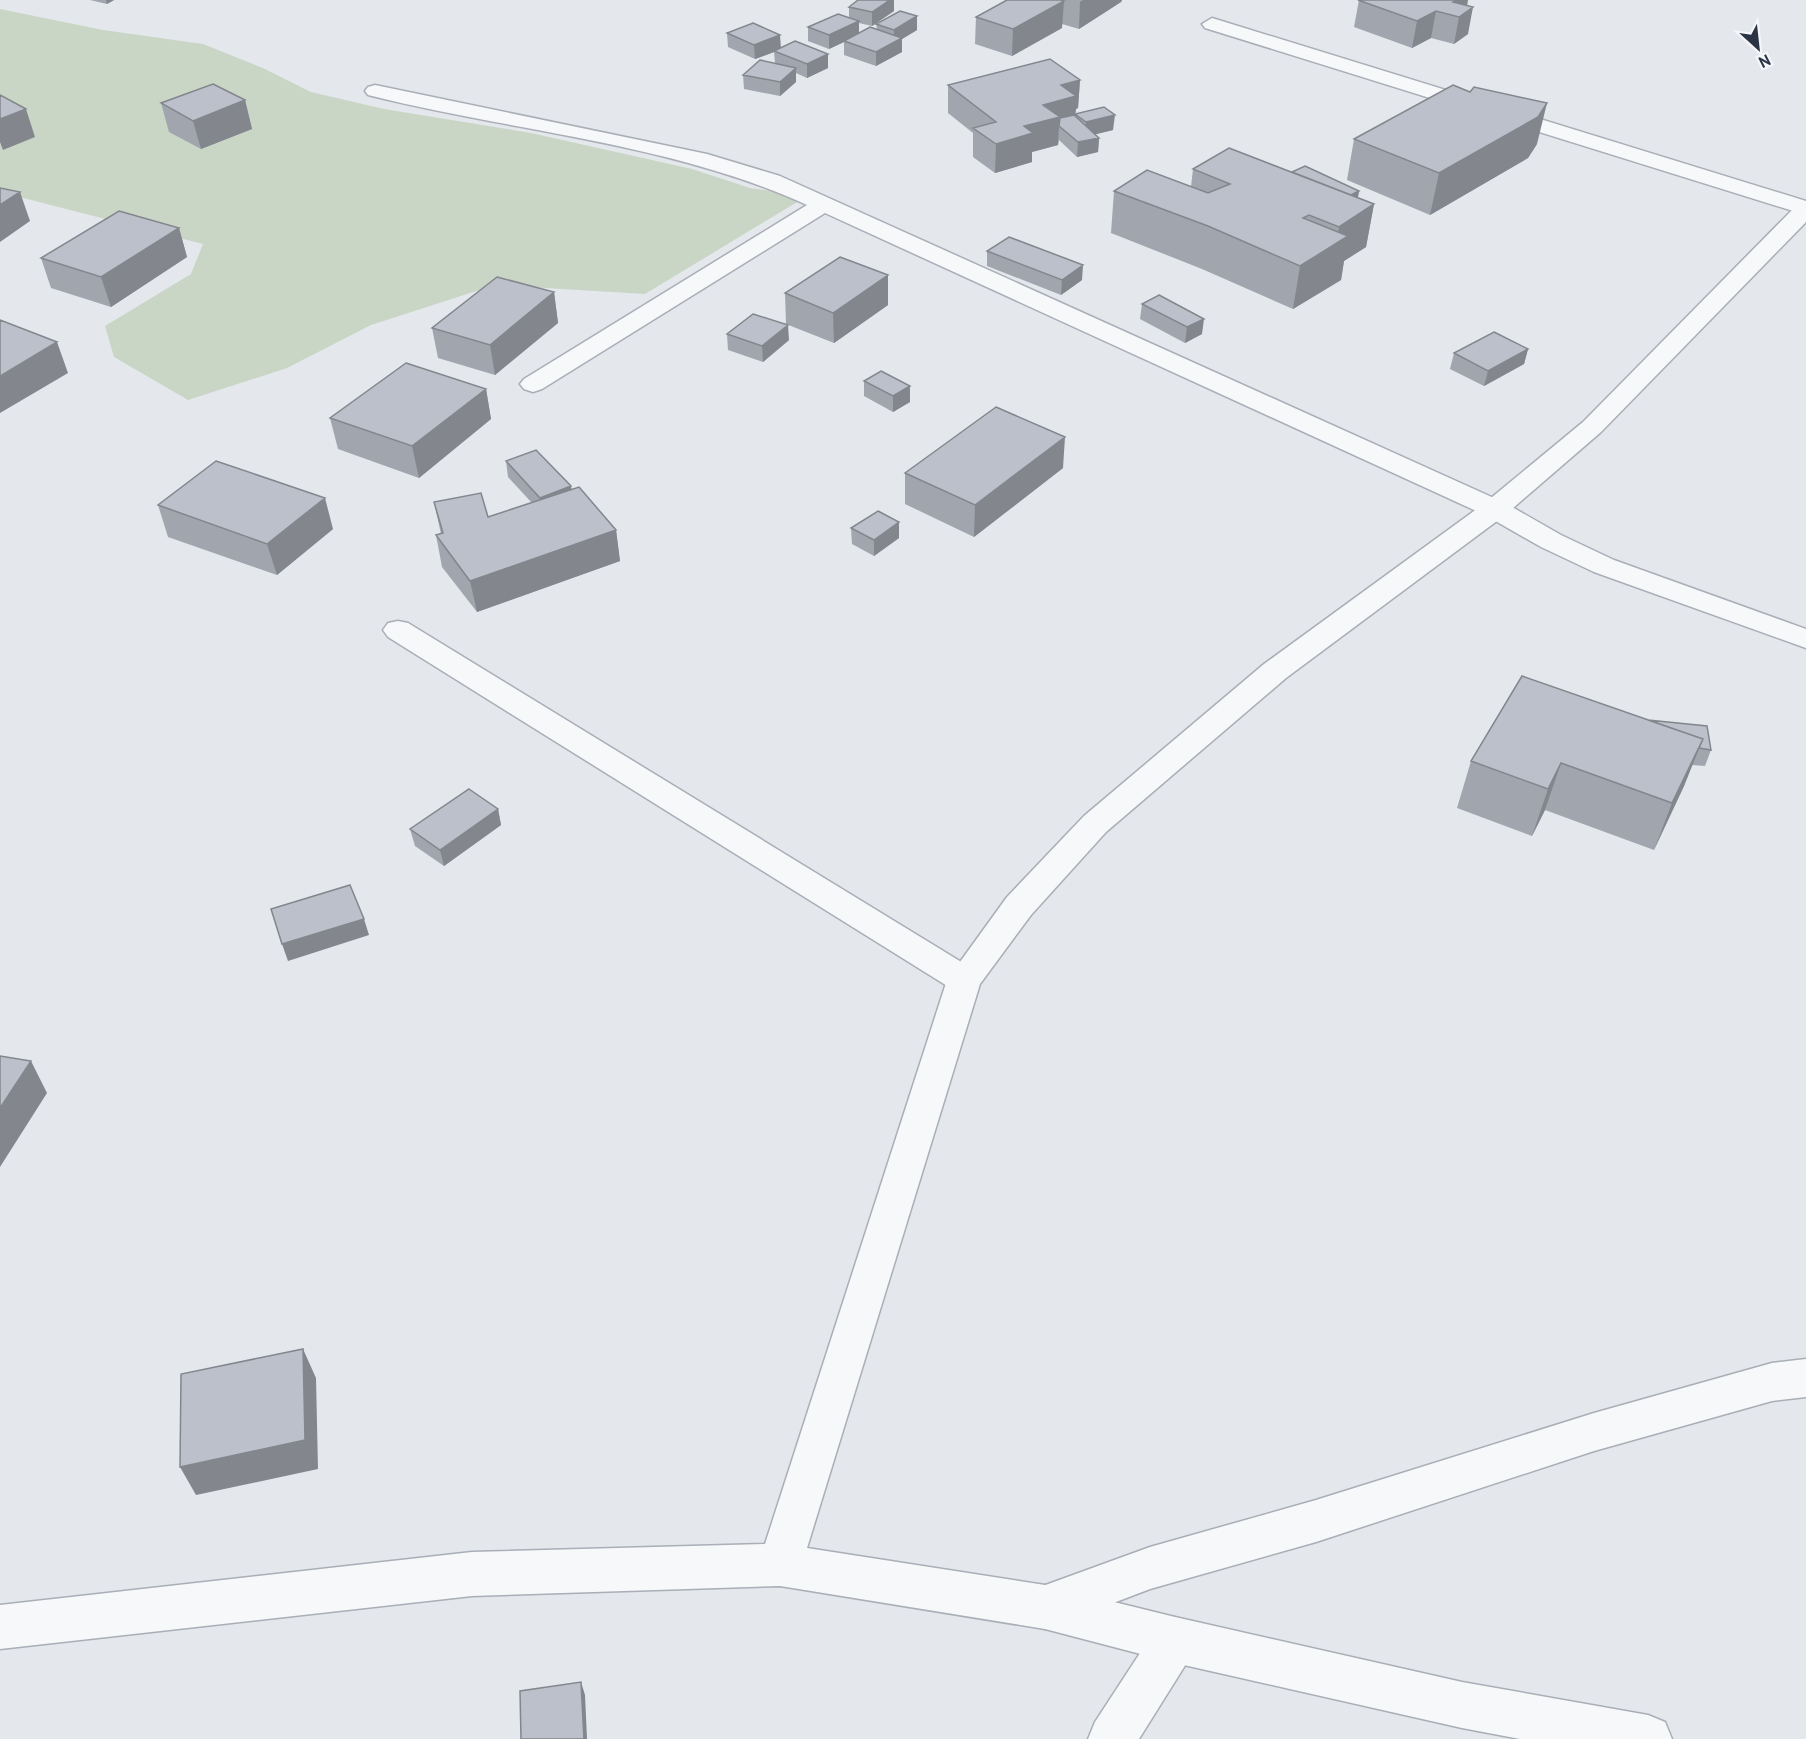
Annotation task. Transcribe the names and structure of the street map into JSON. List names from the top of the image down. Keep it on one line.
{"north":"bottom right"}
